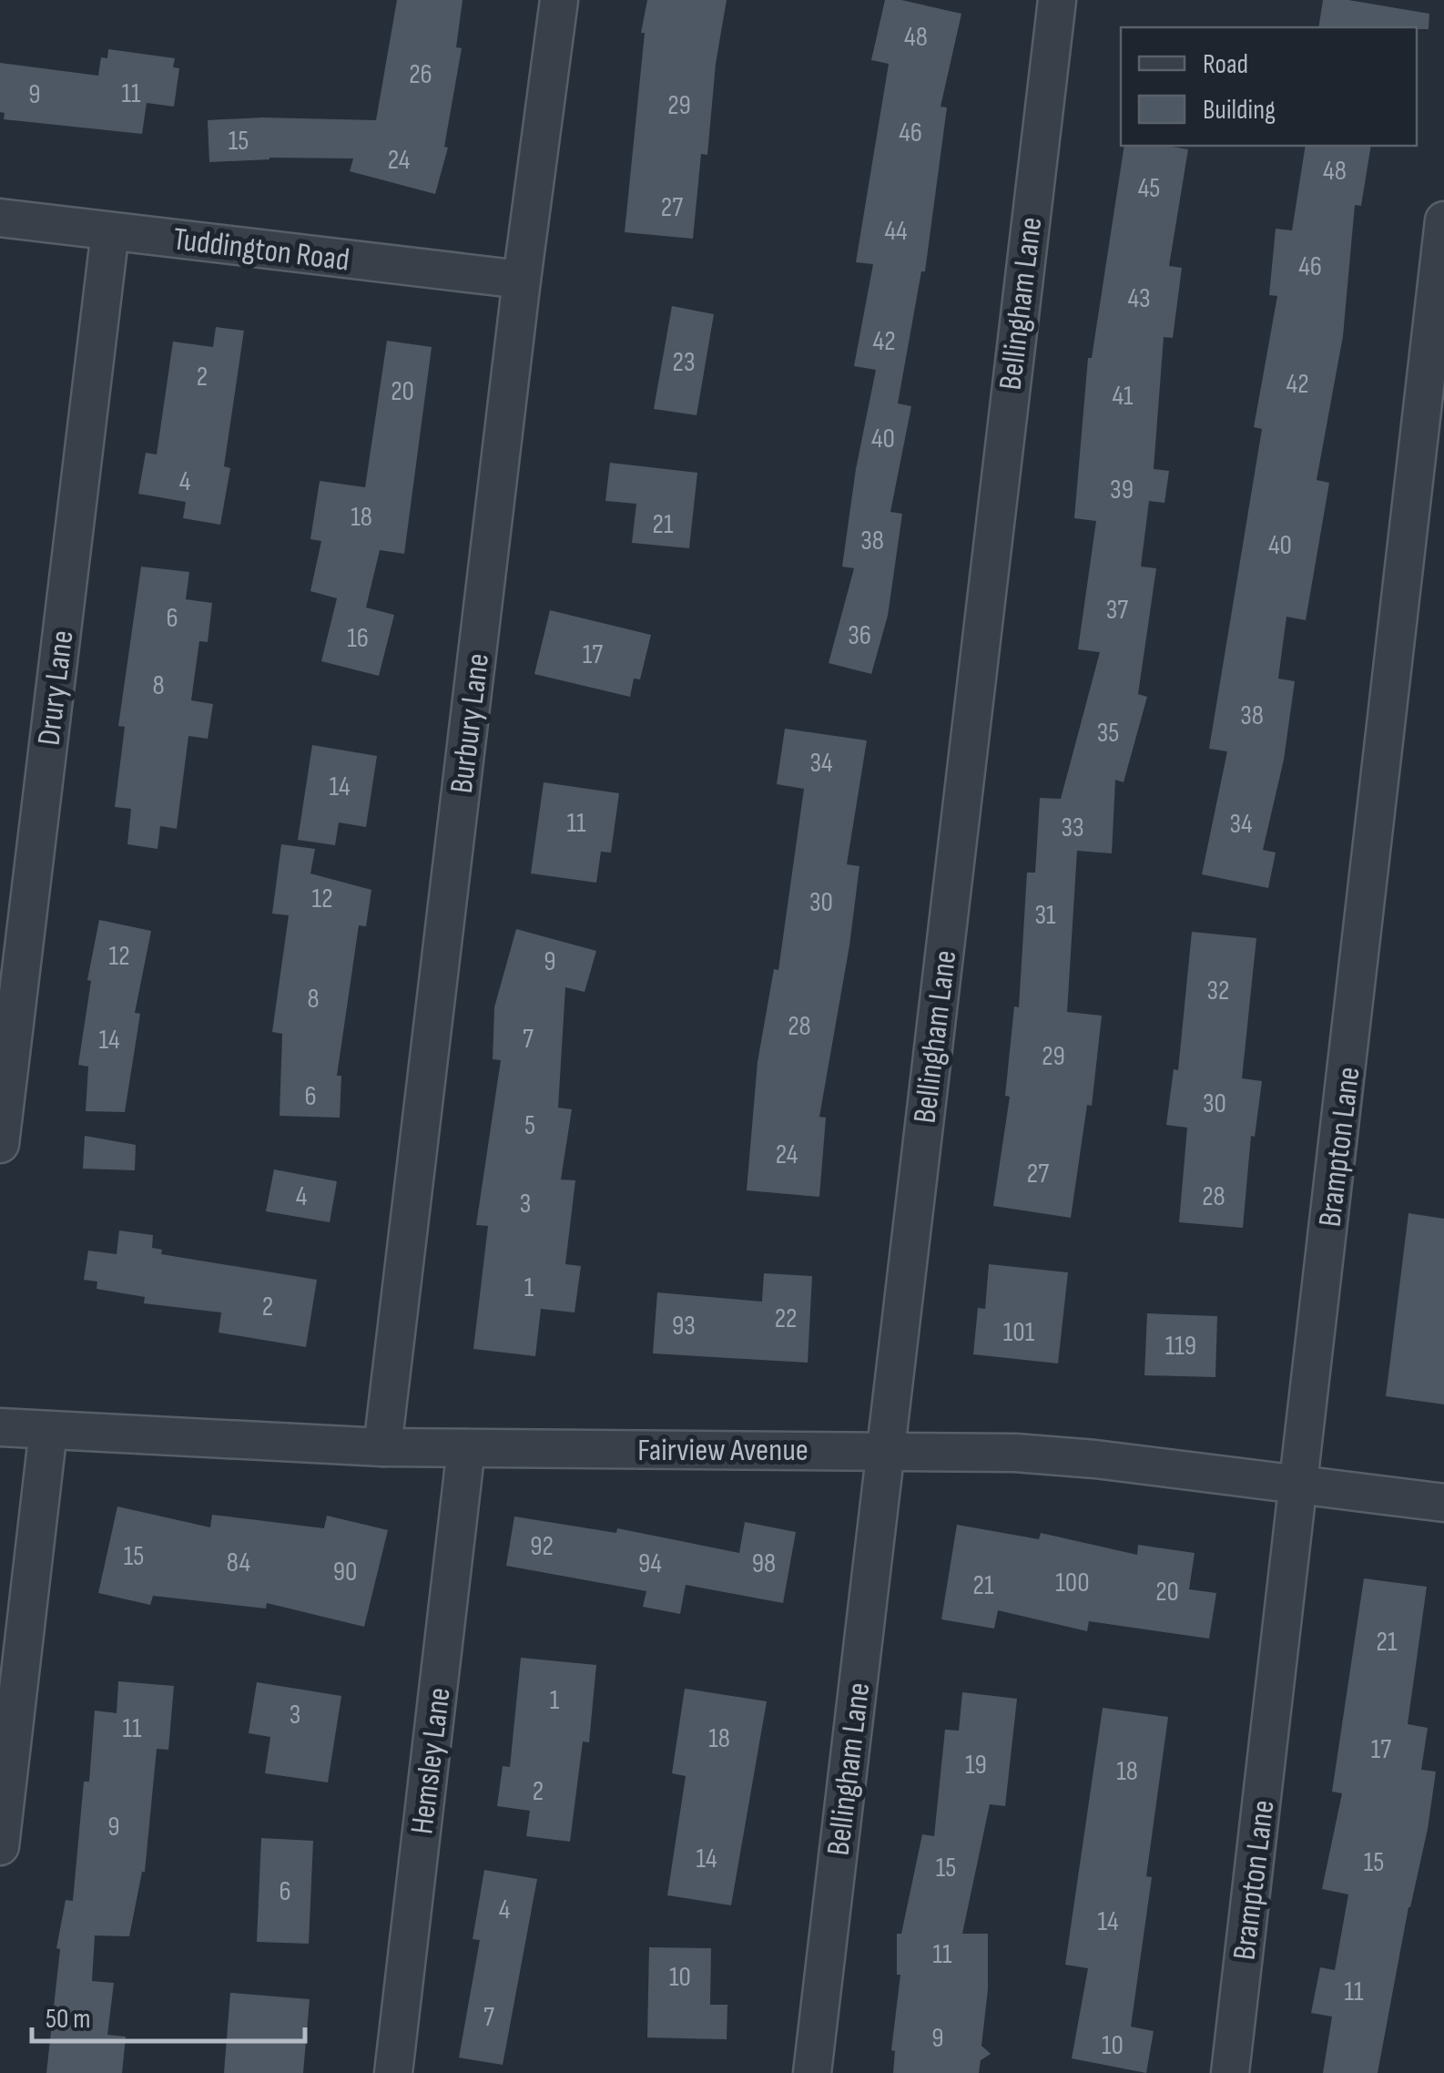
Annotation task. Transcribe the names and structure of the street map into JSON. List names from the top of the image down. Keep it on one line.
{"streets":{"street":["Tuddington Road","Bellingham Lane","Drury Lane","Burbury Lane","Brampton Lane","Fairview Avenue","Hemsley Lane"]},"crossings":[["Tuddington Road","Drury Lane"],["Tuddington Road","Burbury Lane"],["Bellingham Lane","Fairview Avenue"],["Burbury Lane","Fairview Avenue"],["Brampton Lane","Fairview Avenue"],["Fairview Avenue","Hemsley Lane"]],"house_numbers":["48","26","11","9","29","46","15","24","48","45","27","44","46","43","42","23","2","42","20","41","40","4","39","18","21","38","40","37","6","36","16","17","8","38","35","34","14","11","34","33","12","30","31","12","9","32","8","28","7","14","29","6","30","5","24","27","4","28","3","1","2","22","93","101","119","92","15","84","94","98","90","100","21","20","21","1","3","11","18","17","19","18","2","9","14","15","15","6","4","14","11","10","11","7","9","10"],"legend":["Road","Building"],"scale_bar":"50 m"}
